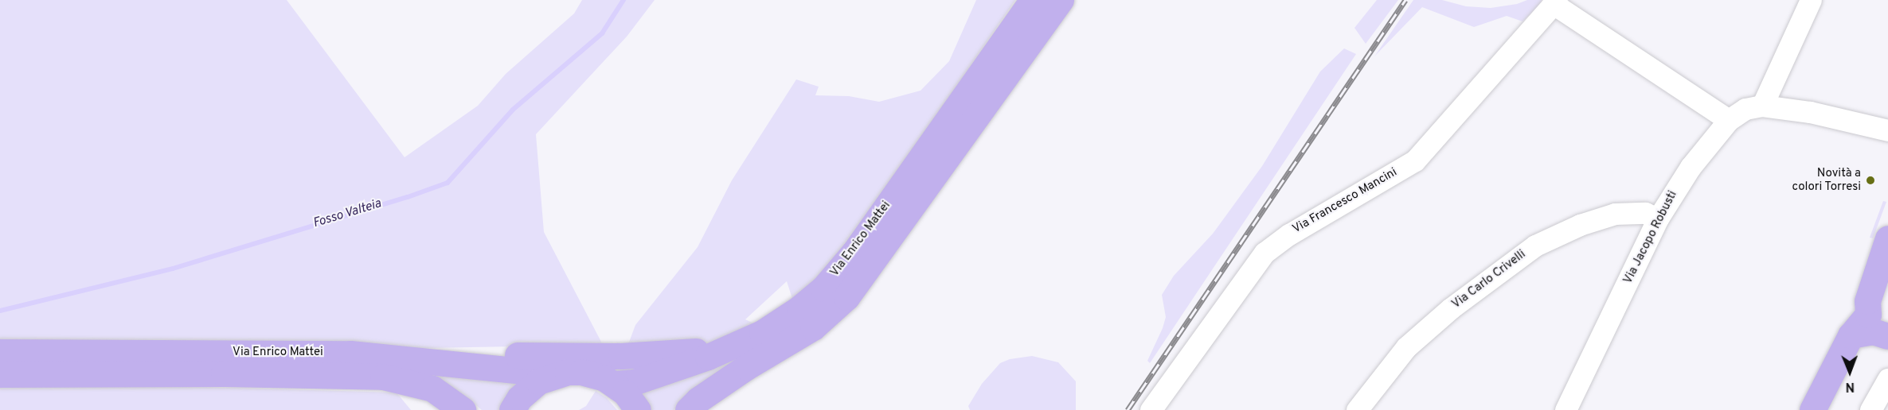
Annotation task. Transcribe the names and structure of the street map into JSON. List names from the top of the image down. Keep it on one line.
{"streets":{"main road":["Via Enrico Mattei"],"street":["Via Francesco Mancini","Via Jacopo Robusti","Via Carlo Crivelli"]},"crossings":[["Via Francesco Mancini","Via Jacopo Robusti"],["Via Jacopo Robusti","Via Carlo Crivelli"]],"water":["Fosso Valteia"],"places":["Novità a colori Torresi"],"north":"bottom"}
